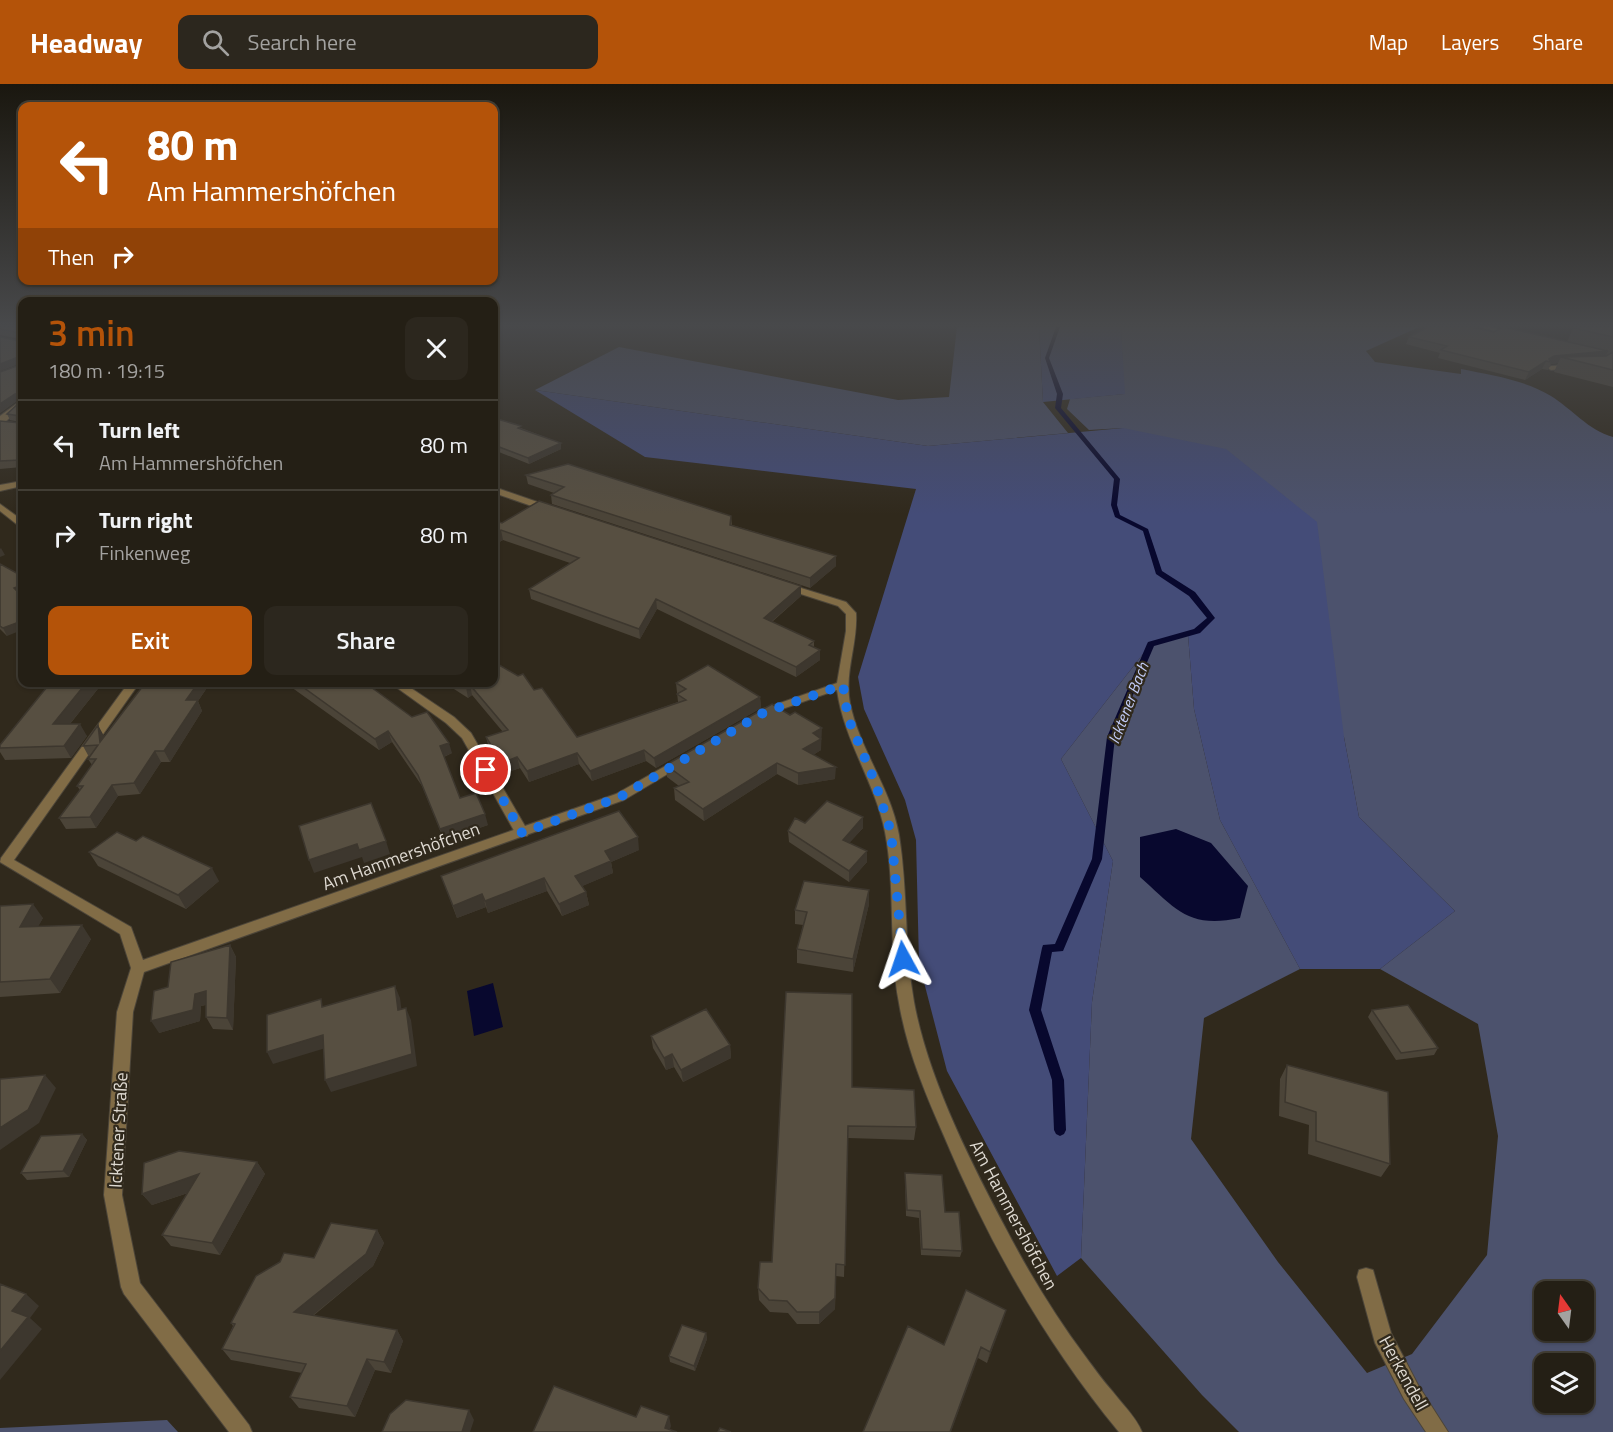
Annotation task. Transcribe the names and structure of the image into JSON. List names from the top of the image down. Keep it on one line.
{"streets":{"street":["Am Hammershöfchen","Icktener Straße","Herkendell"]},"crossings":[["Am Hammershöfchen","Icktener Straße"]],"water":["Icktener Bach"],"north":"top","page":{"header":"Headway","search":"Search here","nav":["Map","Layers","Share"],"turn":["80 m","Am Hammershöfchen"],"then":"Then","heading":["3 min","180 m · 19:15"],"list":[{"name":"Turn left","note":"Am Hammershöfchen","value":"80 m"},{"name":"Turn right","note":"Finkenweg","value":"80 m"}],"buttons":["Exit","Share"]}}
